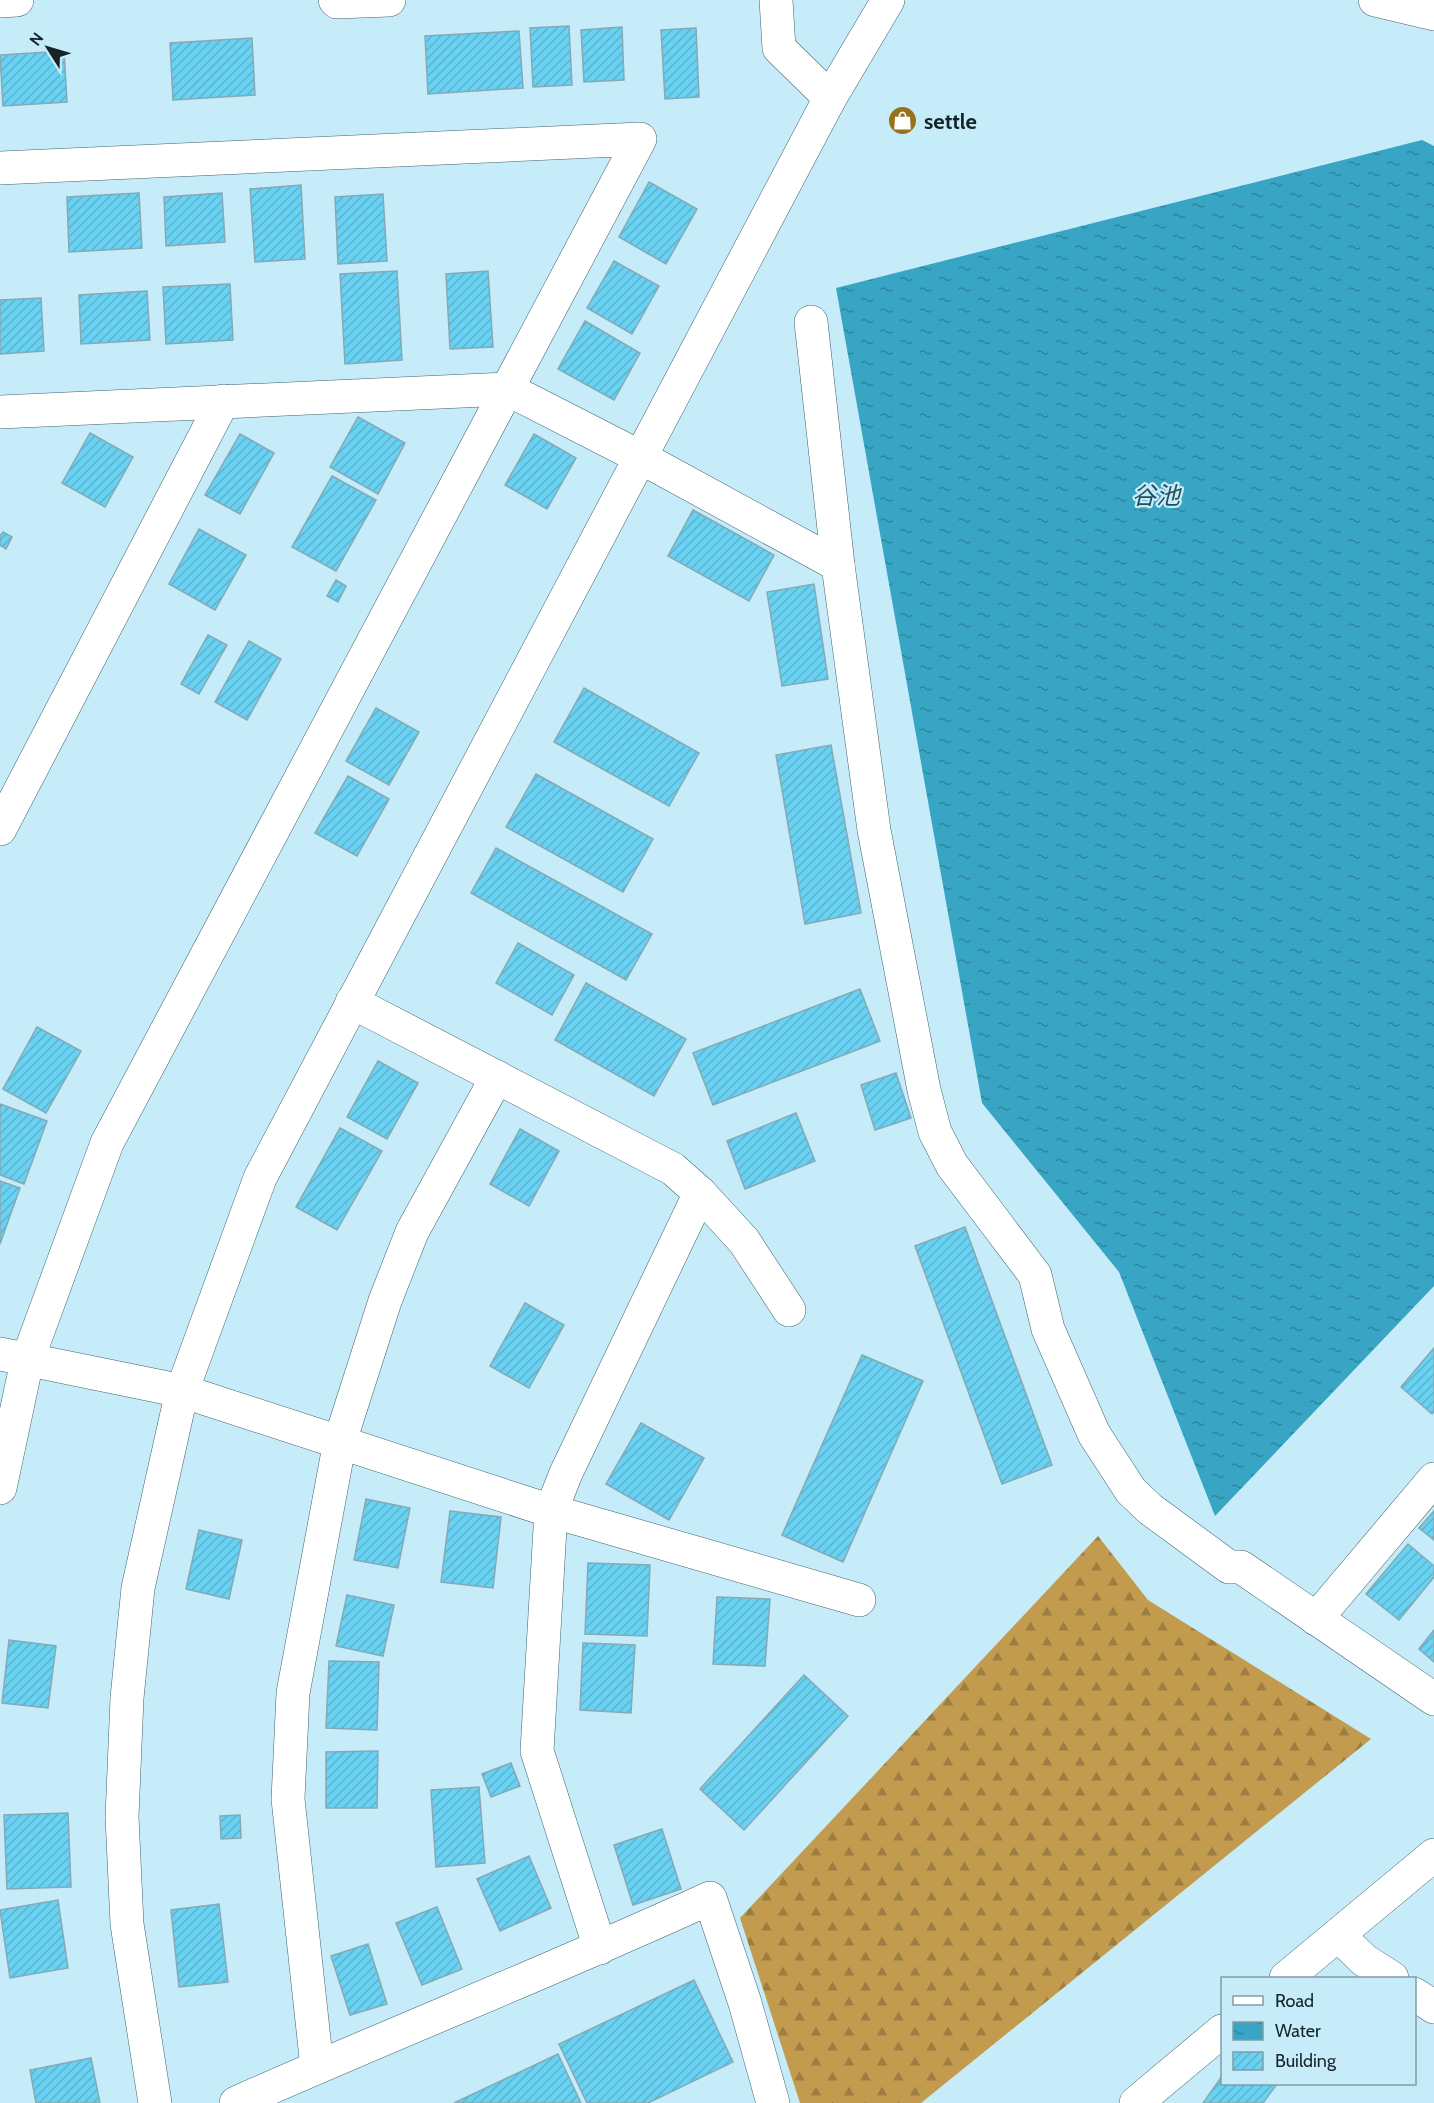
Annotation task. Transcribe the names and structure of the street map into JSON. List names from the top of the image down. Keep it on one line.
{"water":["谷池"],"places":{"shop":["settle"]},"legend":["Road","Water","Building"],"north":"top left"}
